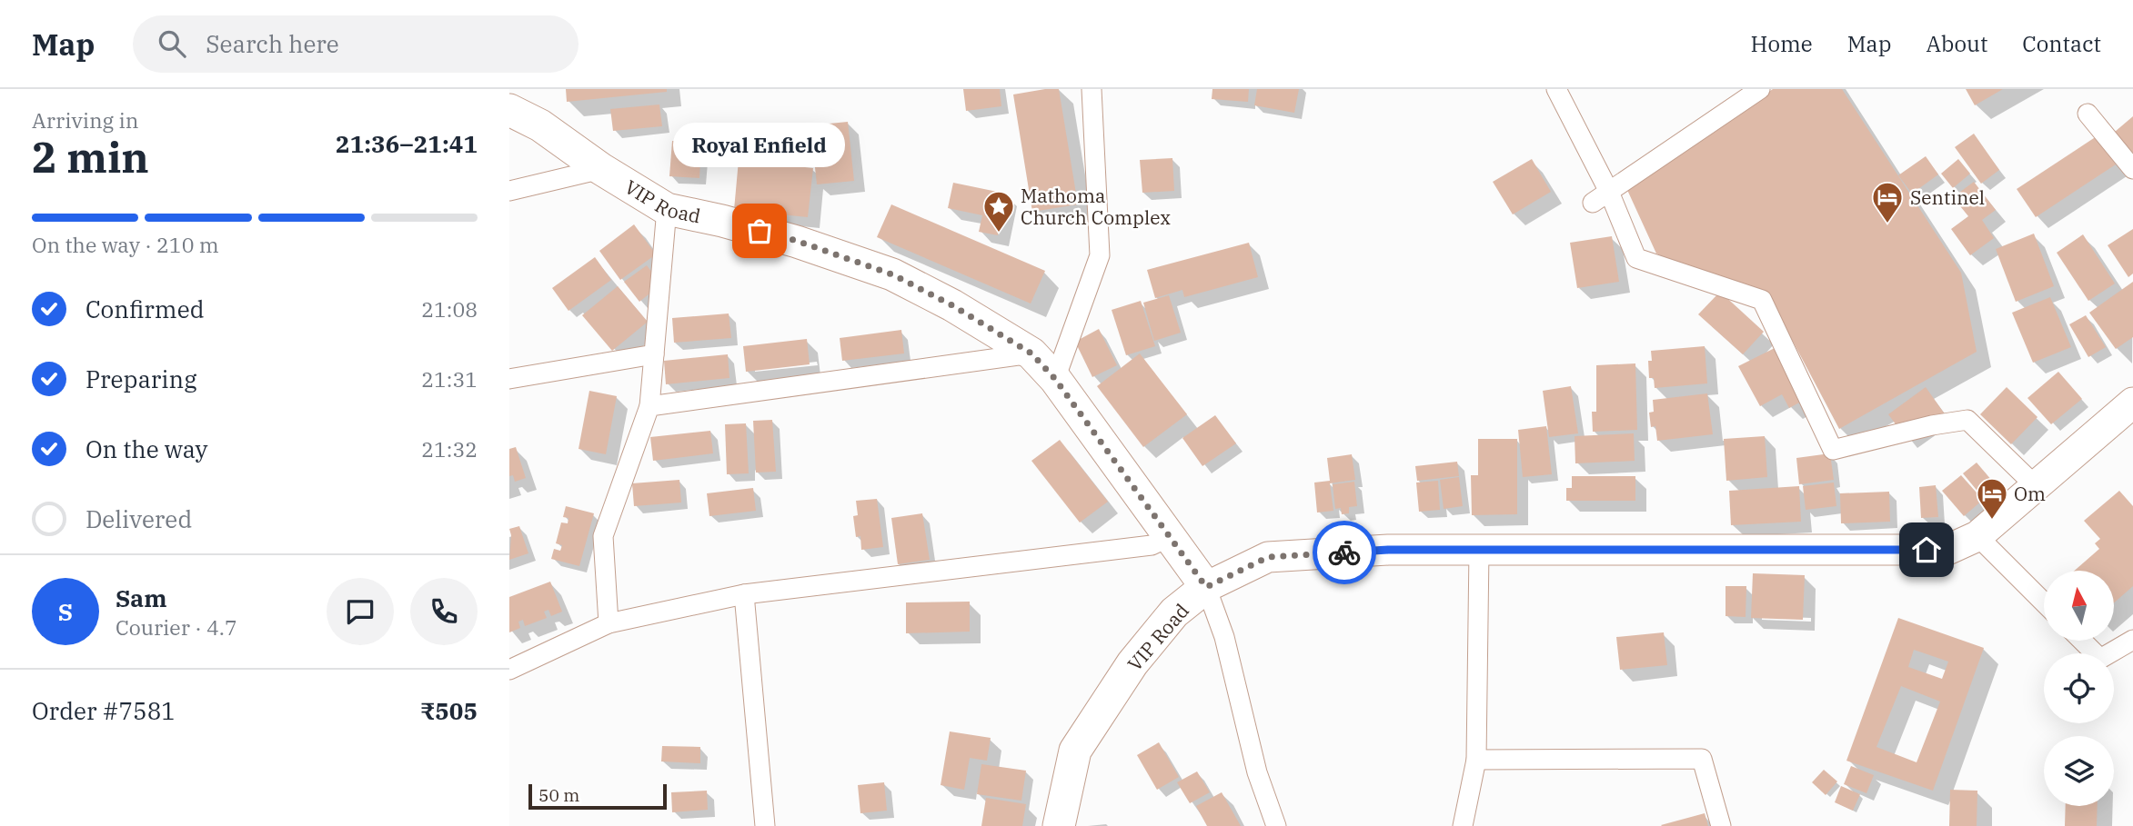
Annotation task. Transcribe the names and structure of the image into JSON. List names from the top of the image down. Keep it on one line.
{"streets":{"highway":["VIP Road"]},"places":{"hotel":["Sentinel","Om"],"other":["Royal Enfield"],"place":["Mathoma Church Complex"]},"scale_bar":"50 m","north":"top","page":{"header":"Map","search":"Search here","nav":["Home","Map","About","Contact"],"heading":["2 min","Arriving in","21:36–21:41"],"panel":["Sam","Courier · 4.7","Order #7581","₹505"],"bubble":"Royal Enfield","bar":"On the way · 210 m","list":[["Confirmed","21:08"],["Preparing","21:31"],["On the way","21:32"],"Delivered"],"round":"S","scale":"50 m"}}
